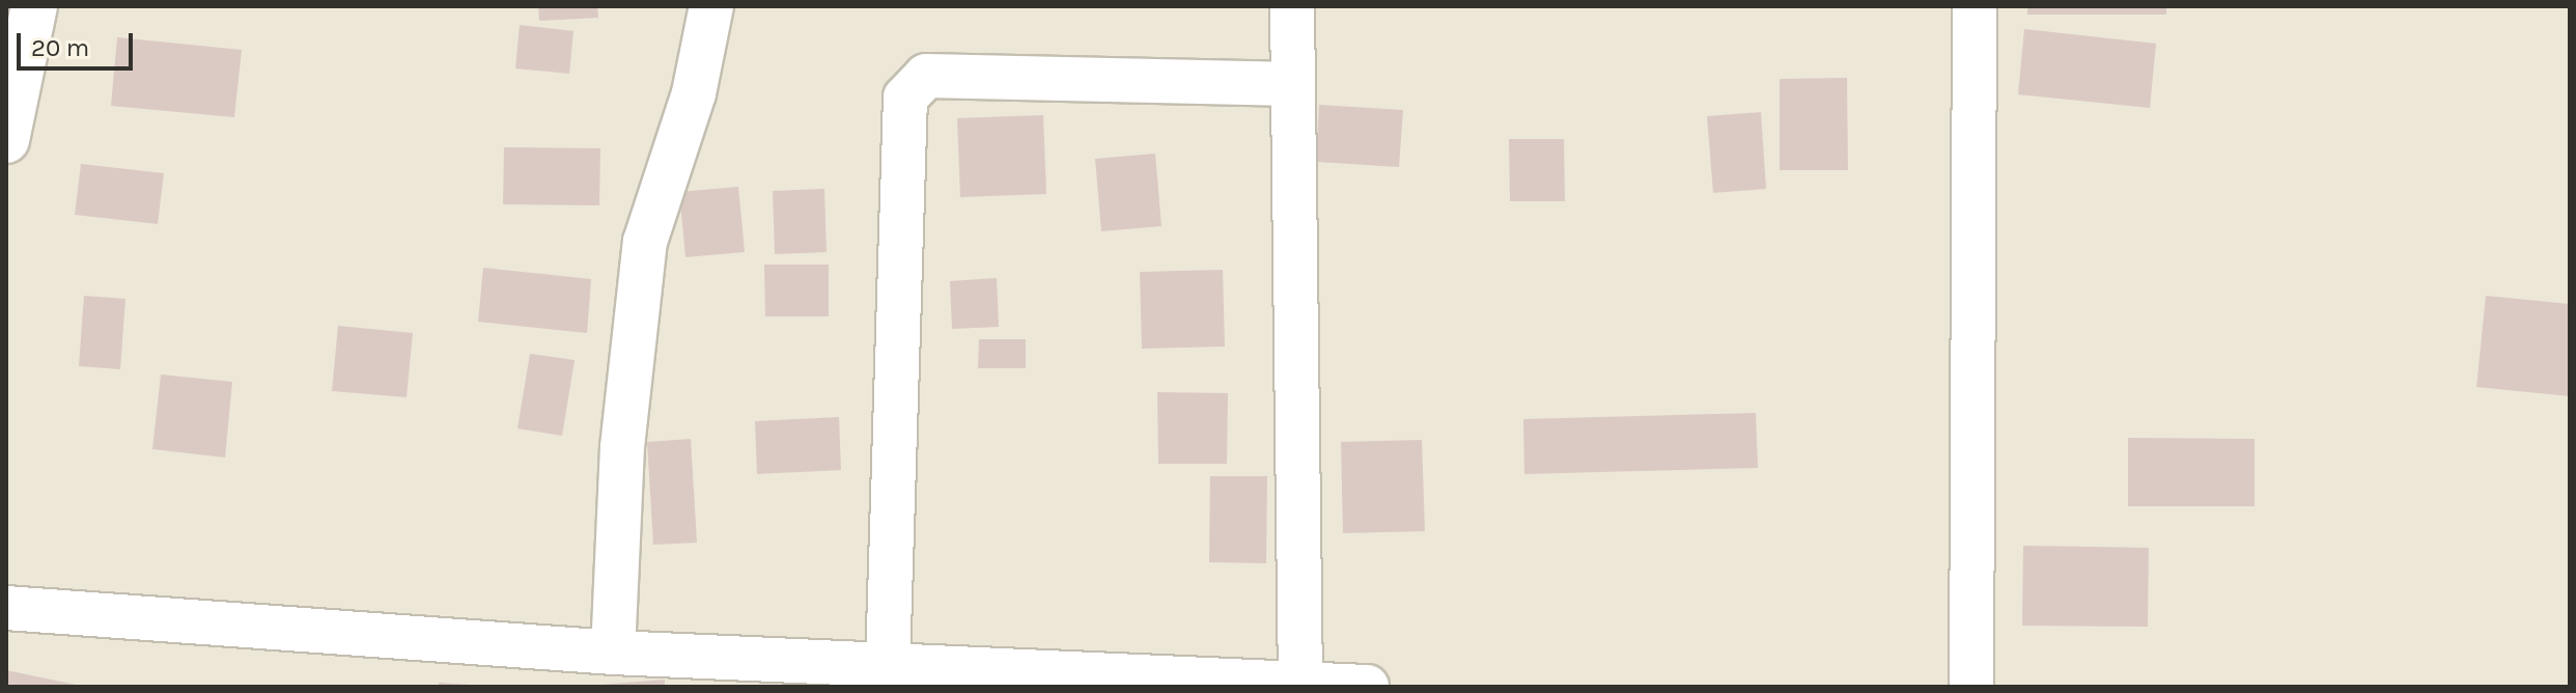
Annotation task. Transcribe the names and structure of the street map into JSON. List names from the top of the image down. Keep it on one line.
{"scale_bar":"20 m"}
